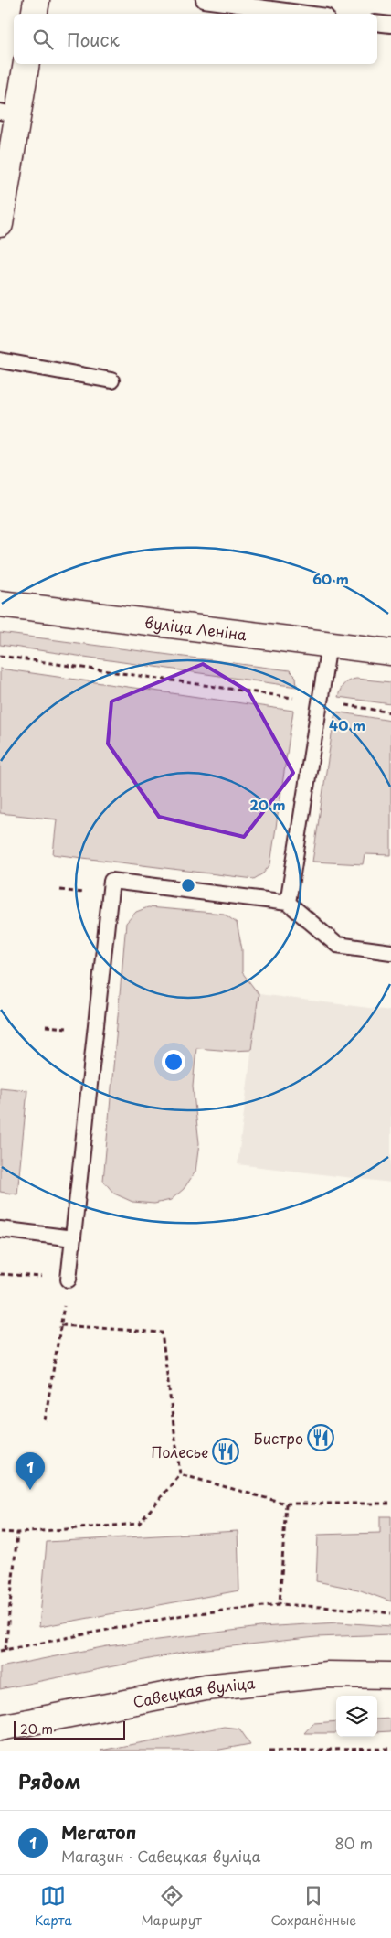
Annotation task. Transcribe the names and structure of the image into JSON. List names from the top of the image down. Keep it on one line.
{"streets":{"street":["вуліца Леніна","Савецкая вуліца"]},"places":{"restaurant":["Бистро","Полесье"]},"scale_bar":"20 m","page":{"search":"Поиск","pins":"1","scale":"20 m","heading":"Рядом","list":[{"mark":"1","name":"Мегатоп","note":"Магазин · Савецкая вуліца","value":"80 m"}],"nav":["Карта","Маршрут","Сохранённые"]},"rings":["60 m","40 m","20 m"]}
